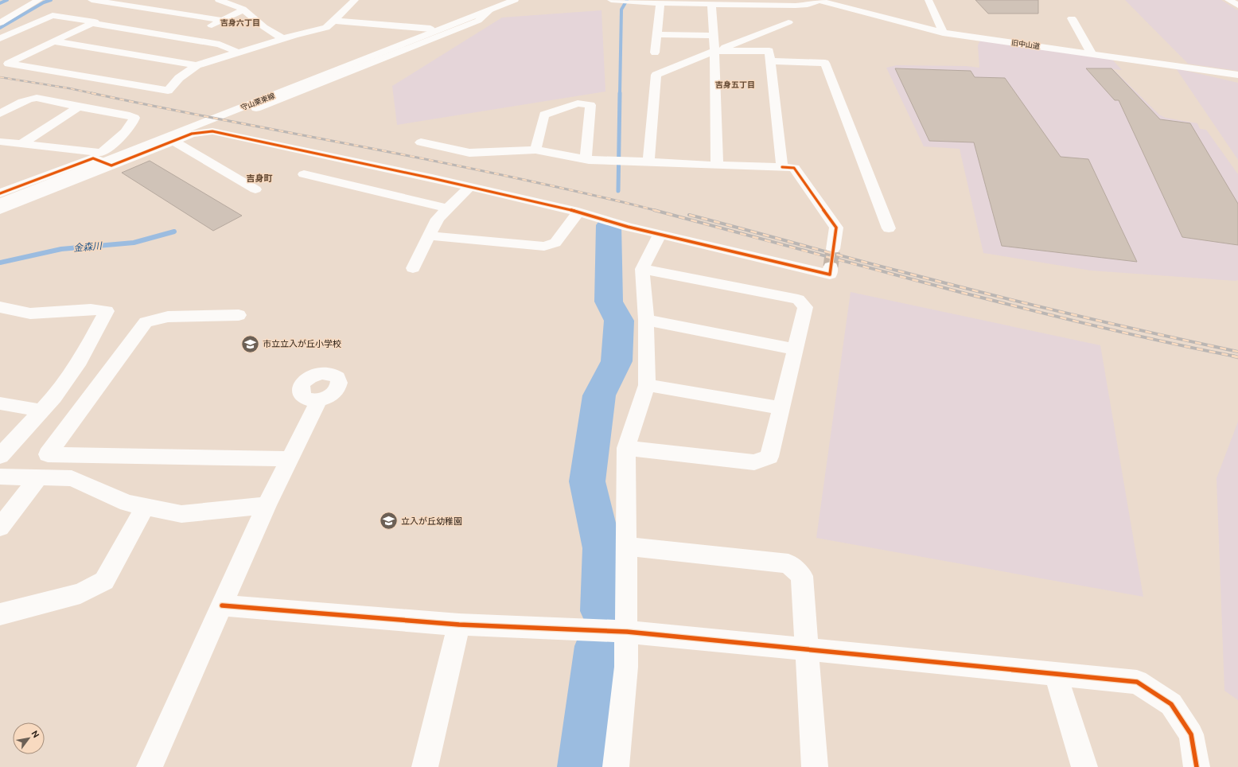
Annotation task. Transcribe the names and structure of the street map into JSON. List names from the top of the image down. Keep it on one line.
{"streets":{"street":["旧中山道","守山栗東線"]},"districts":["吉身六丁目","吉身五丁目","吉身町"],"water":["金森川"],"places":{"school or university":["市立立入が丘小学校","立入が丘幼稚園"]},"north":"top right"}
